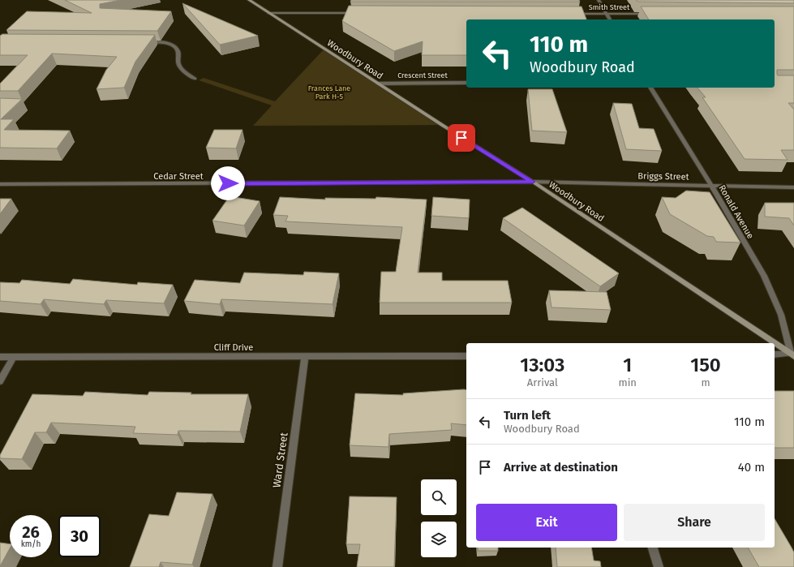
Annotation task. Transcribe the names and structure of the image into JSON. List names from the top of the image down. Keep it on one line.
{"streets":{"main road":["Woodbury Road"],"street":["Smith Street","Crescent Street","Cedar Street","Briggs Street","Ronald Avenue","Cliff Drive","Ward Street"]},"crossings":[["Woodbury Road","Crescent Street"],["Woodbury Road","Cedar Street"],["Woodbury Road","Briggs Street"],["Woodbury Road","Ronald Avenue"],["Cedar Street","Briggs Street"],["Briggs Street","Ronald Avenue"],["Cliff Drive","Ward Street"]],"parks":["Frances Lane Park H-5"],"page":{"turn":["110 m","Woodbury Road"],"eta":["13:03","Arrival","1","min","150","m"],"list":[{"name":"Turn left","note":"Woodbury Road","value":"110 m"},{"name":"Arrive at destination","value":"40 m"}],"buttons":["Exit","Share"],"speed":"26 km/h","limit":"30"}}
